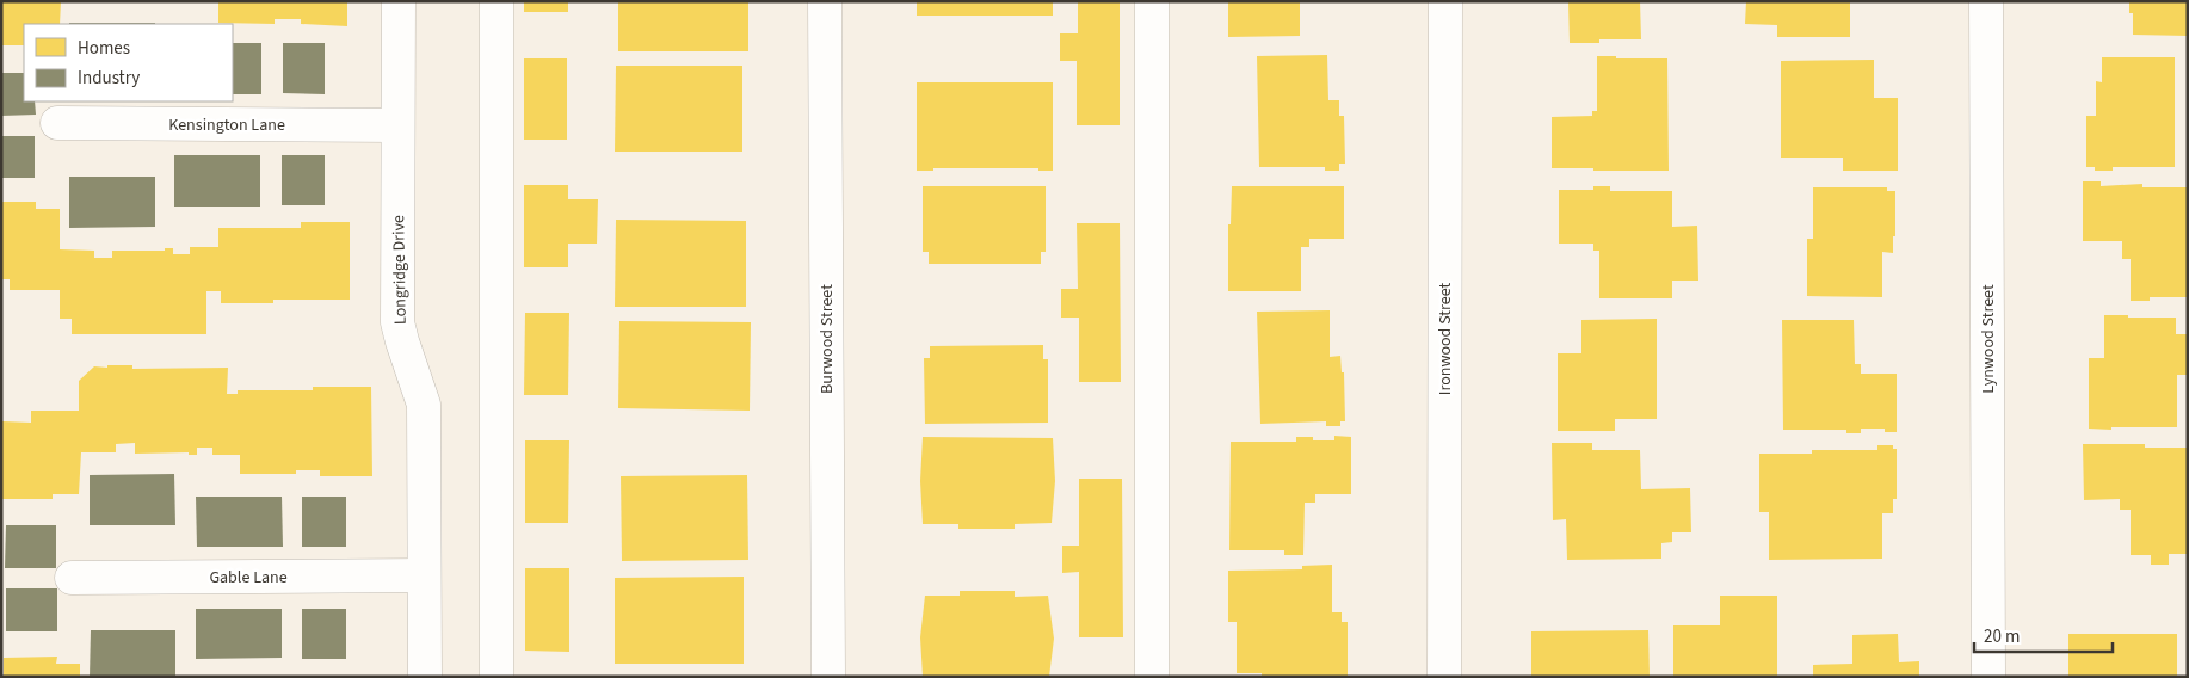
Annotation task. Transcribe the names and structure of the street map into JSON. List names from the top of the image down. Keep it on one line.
{"streets":{"street":["Kensington Lane","Longridge Drive","Burwood Street","Ironwood Street","Lynwood Street","Gable Lane"]},"crossings":[["Kensington Lane","Longridge Drive"],["Longridge Drive","Gable Lane"]],"legend":["Homes","Industry"],"scale_bar":"20 m"}
